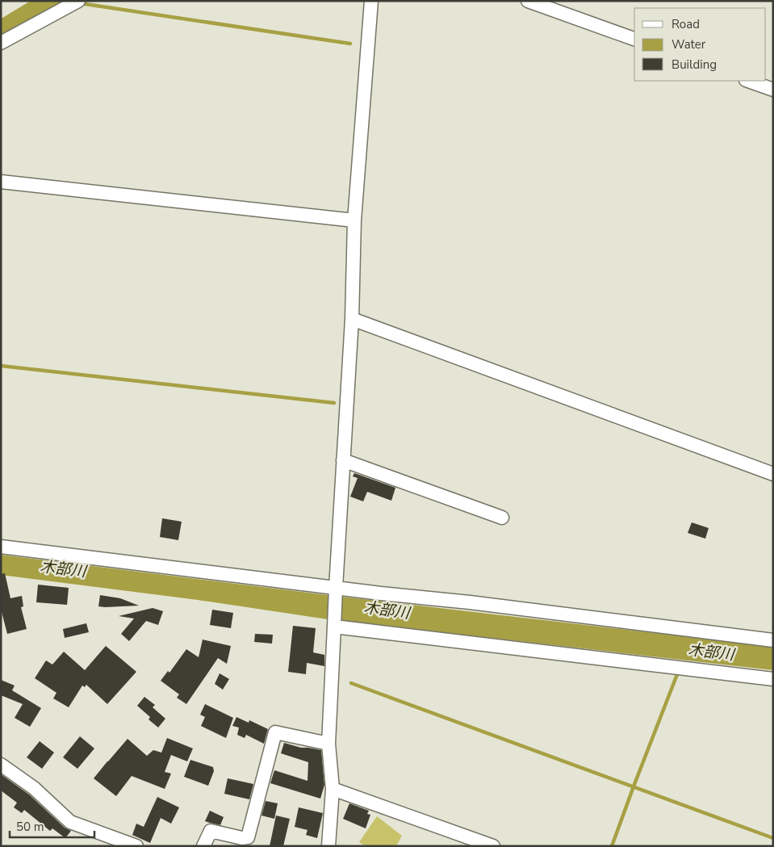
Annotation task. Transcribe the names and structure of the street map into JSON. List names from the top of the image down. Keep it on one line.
{"water":["木部川"],"legend":["Road","Water","Building"],"scale_bar":"50 m"}
